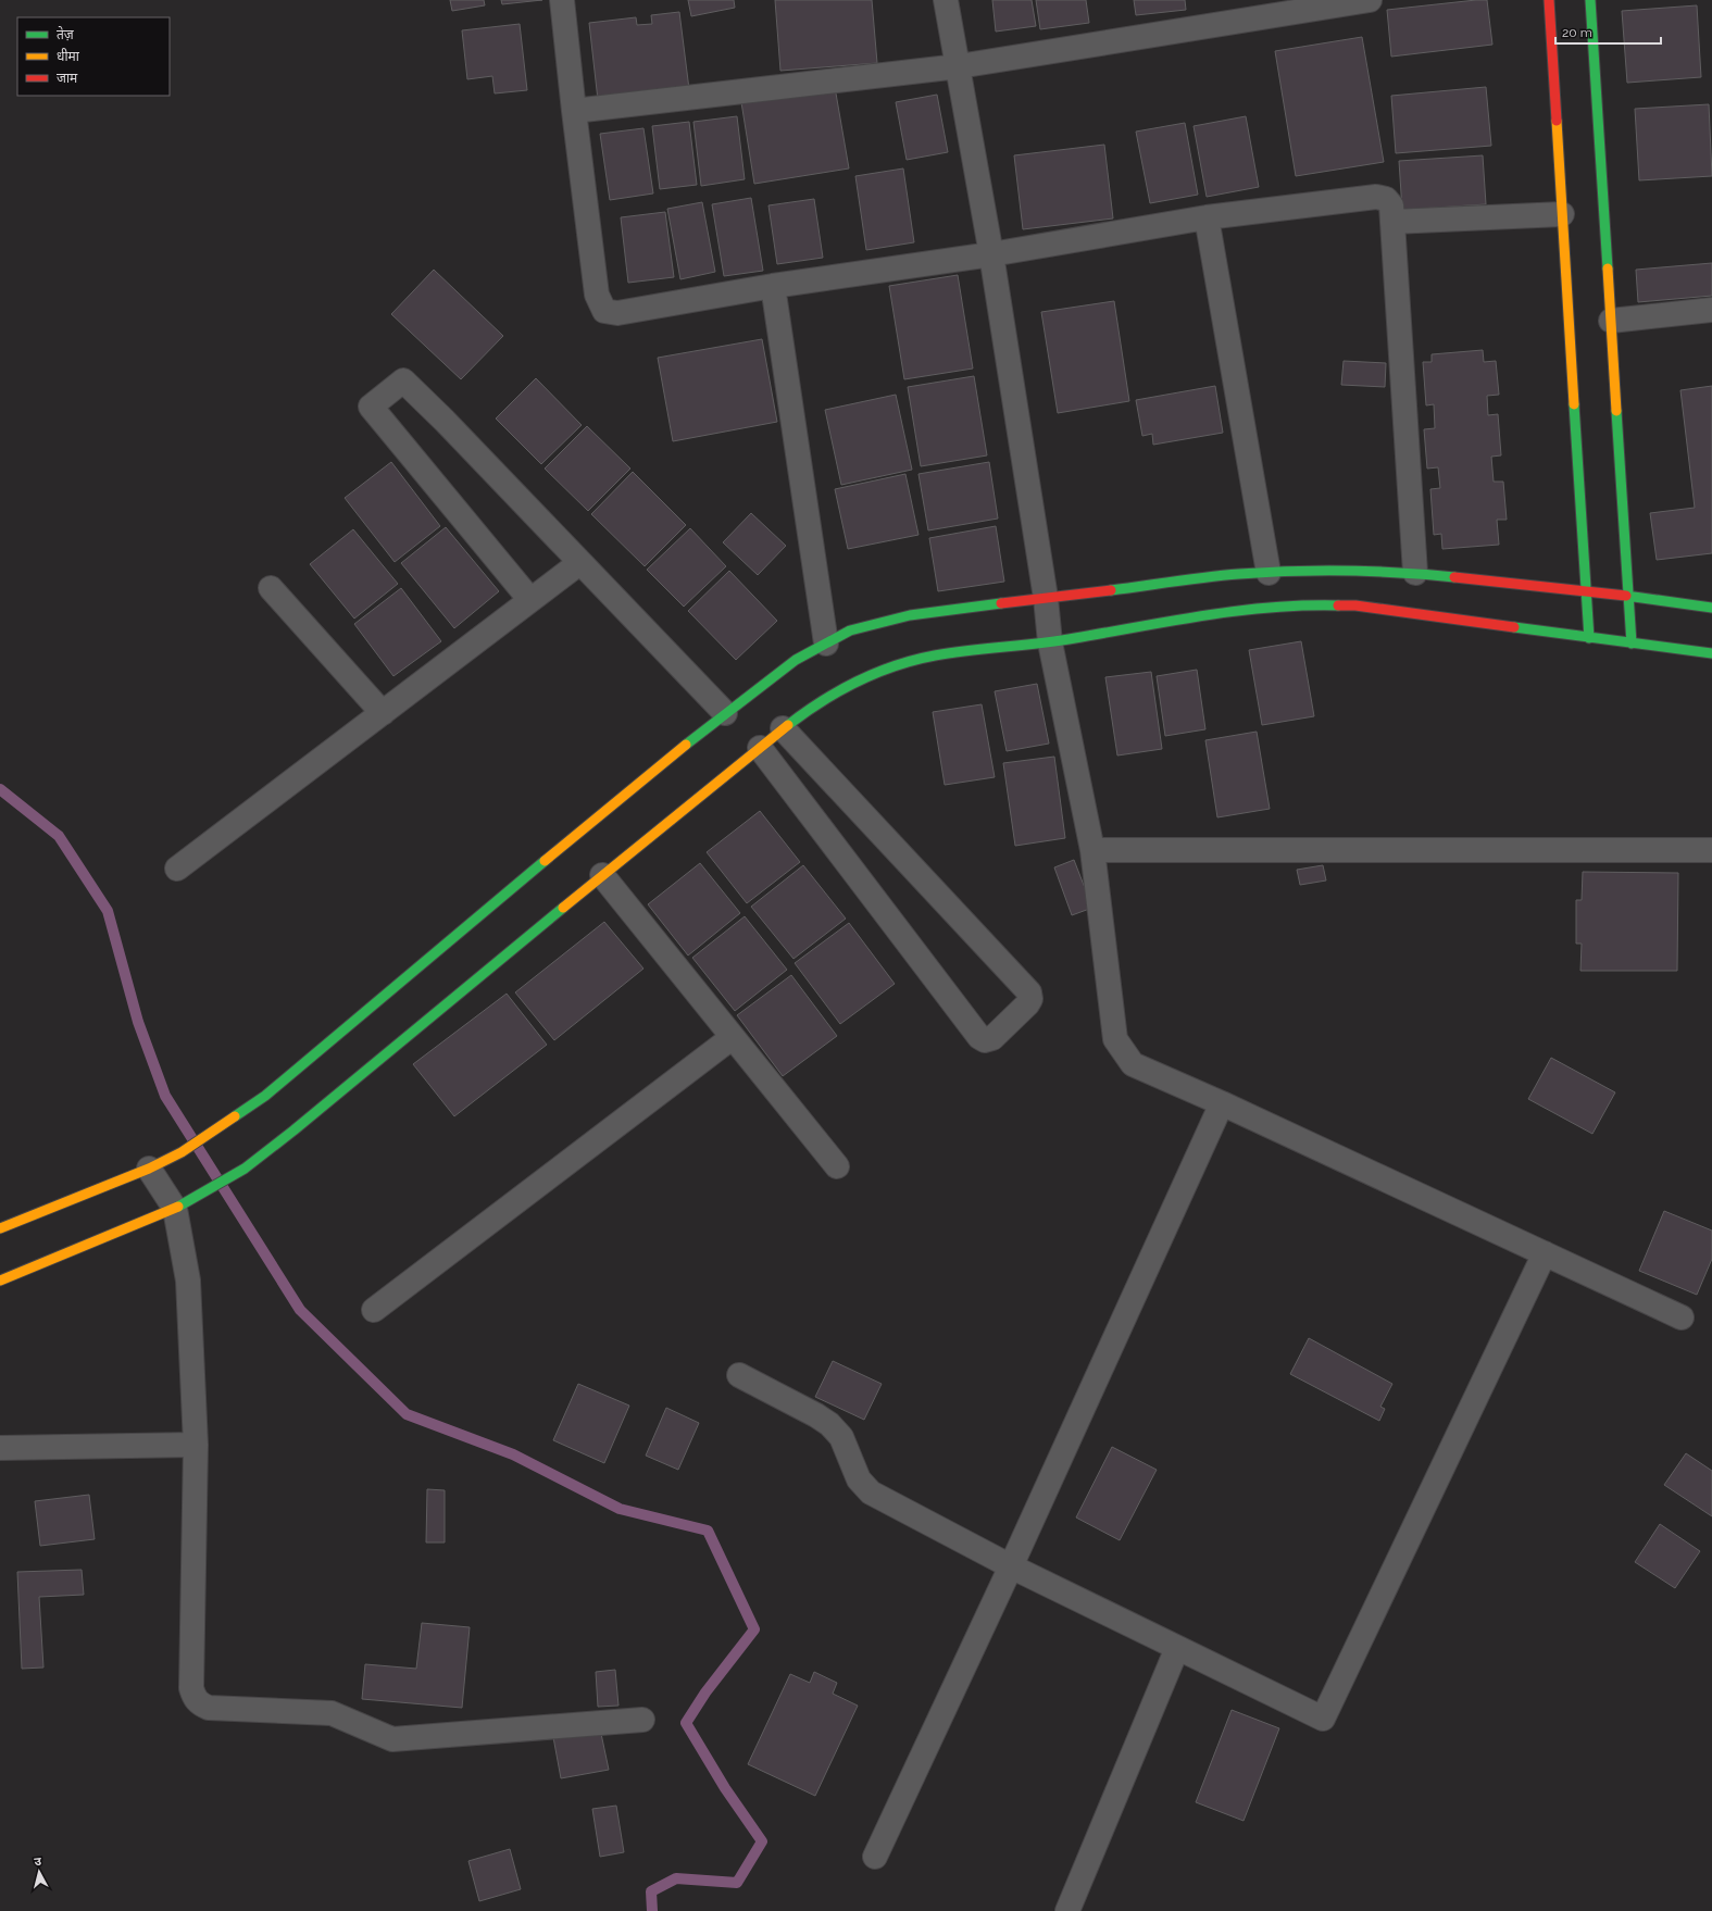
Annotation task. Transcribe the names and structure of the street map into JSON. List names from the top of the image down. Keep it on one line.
{"legend":["तेज़","धीमा","जाम"],"scale_bar":"20 m","north":"top"}
